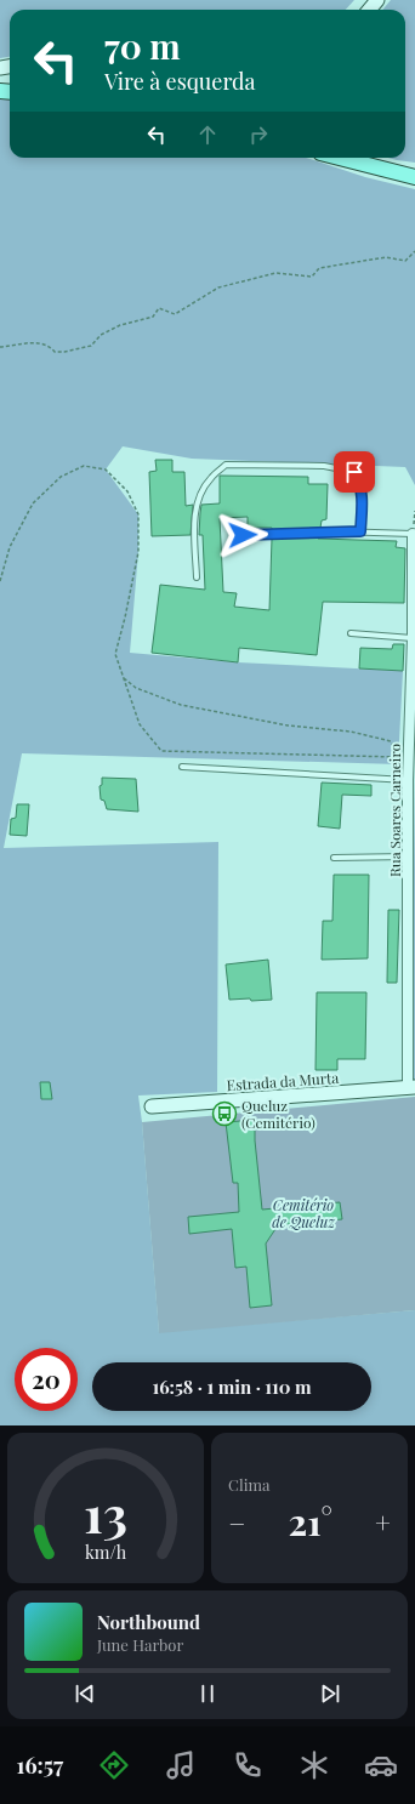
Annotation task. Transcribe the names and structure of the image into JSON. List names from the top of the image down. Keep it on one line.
{"streets":{"street":["Rua Soares Carneiro","Estrada da Murta"]},"crossings":[["Rua Soares Carneiro","Estrada da Murta"]],"parks":["Cemitério de Queluz"],"places":{"bus stop":["Queluz (Cemitério)"]},"page":{"turn":["70 m","Vire à esquerda"],"limit":"20","trip":"16:58 · 1 min · 110 m","tile":"Clima","heat":["−","21°","+"],"song":["Northbound","June Harbor"],"tabs":"16:57","gauge":["13","km/h"]}}
